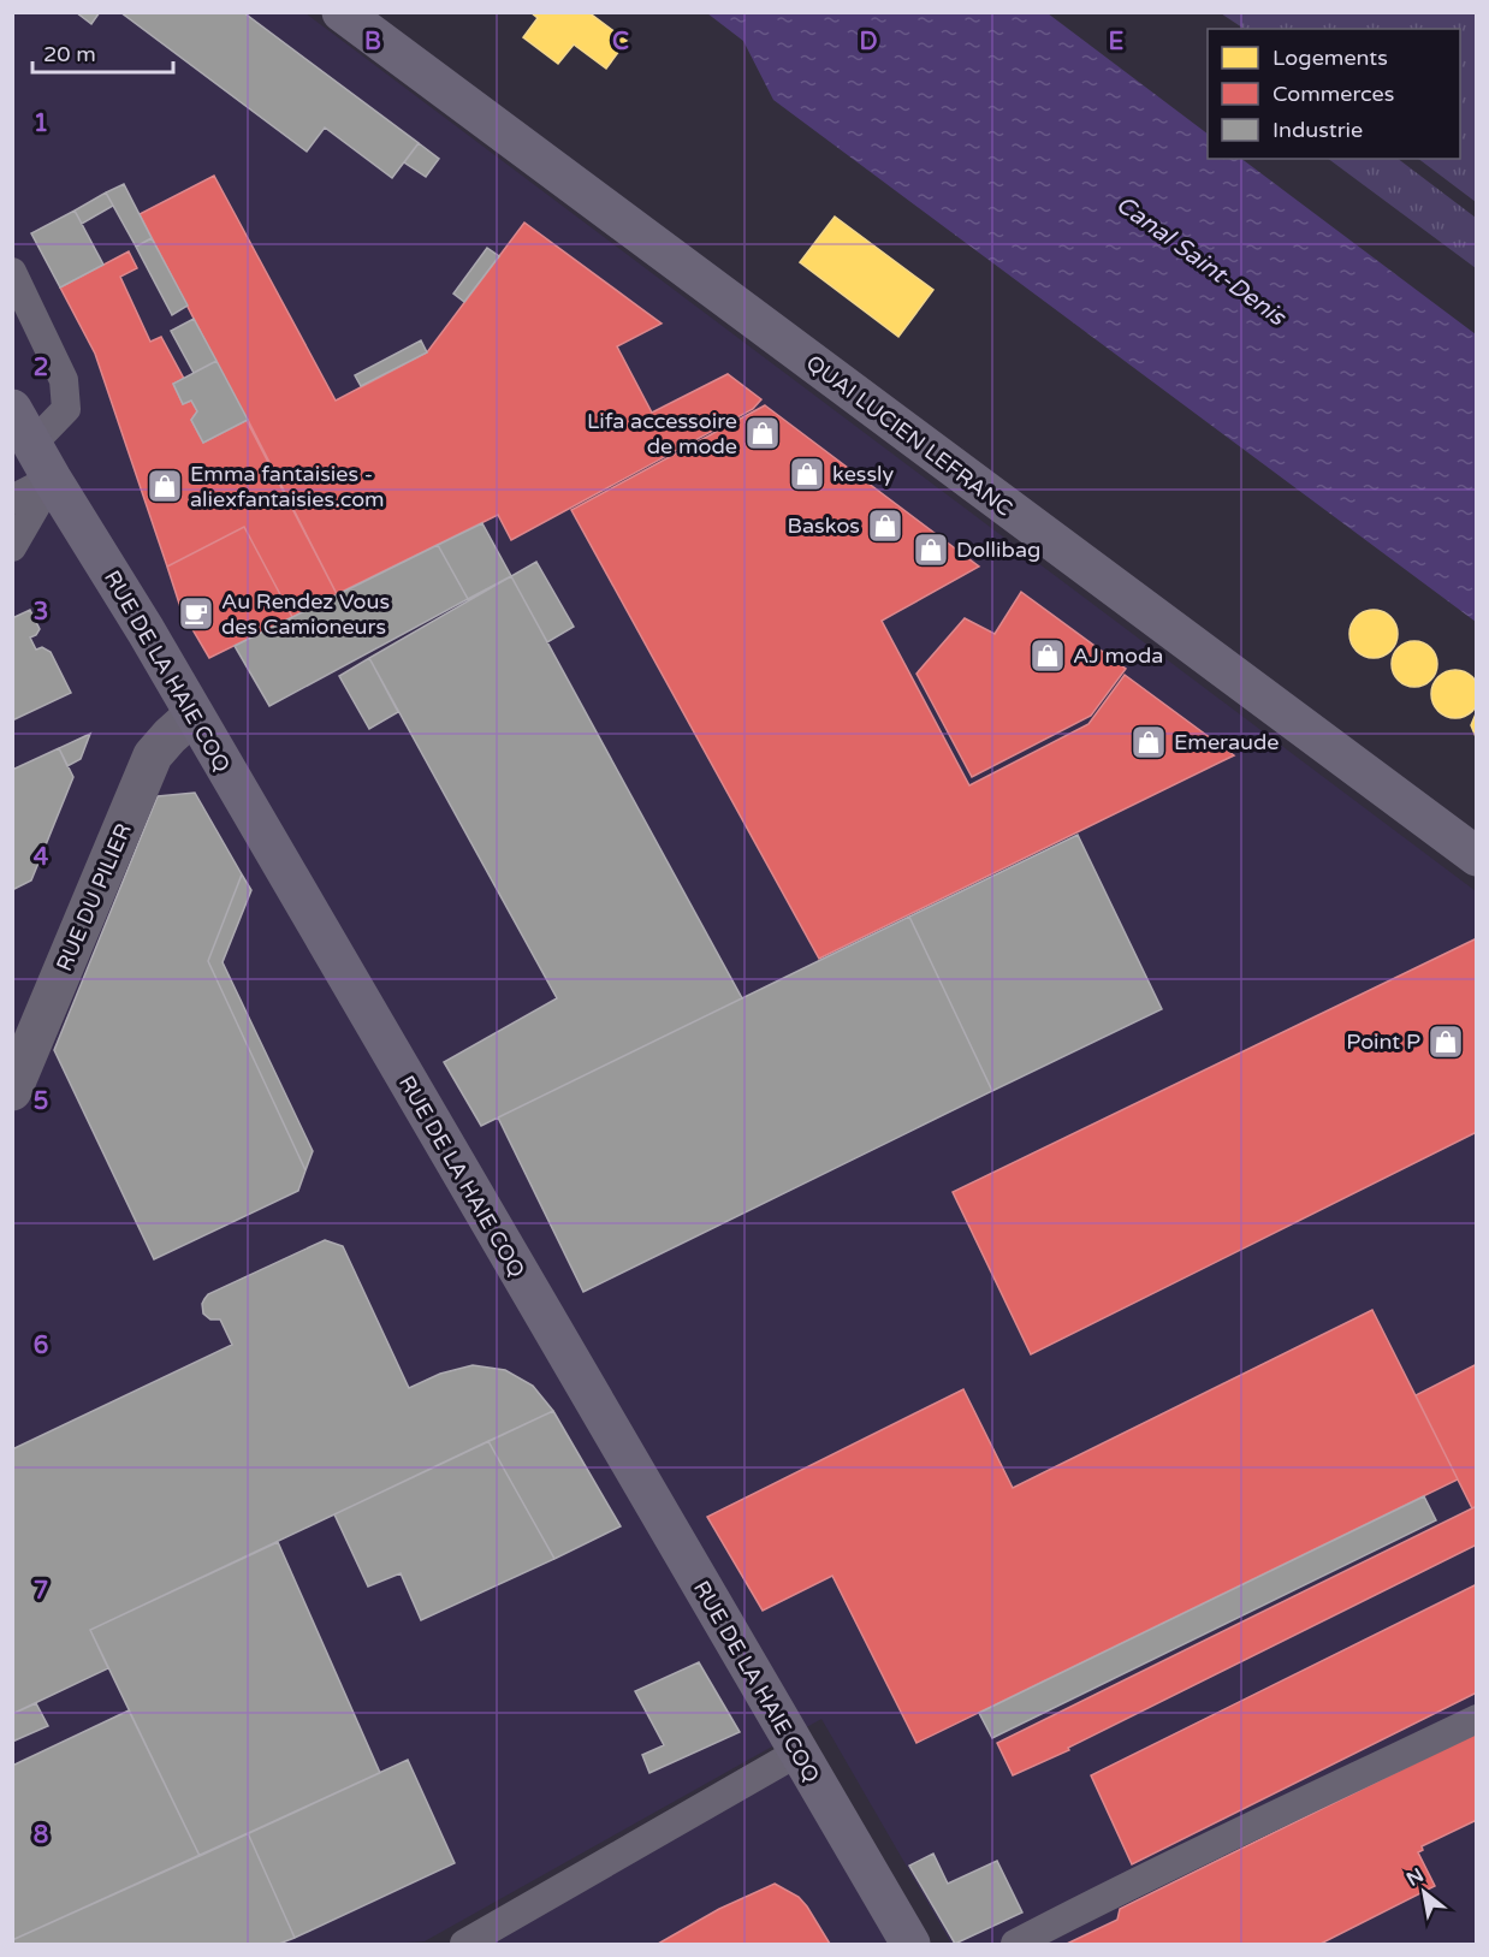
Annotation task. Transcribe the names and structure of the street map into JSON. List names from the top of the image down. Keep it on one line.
{"streets":{"main road":["QUAI LUCIEN LEFRANC","RUE DE LA HAIE COQ"],"street":["RUE DU PILIER"]},"crossings":[["RUE DE LA HAIE COQ","RUE DU PILIER"]],"water":["Canal Saint-Denis"],"places":{"shop":["Lifa accessoire de mode","kessly","Emma fantaisies - aliexfantaisies.com","Baskos","Dollibag","AJ moda","Emeraude","Point P"],"cafe":["Au Rendez Vous des Camioneurs"]},"legend":["Logements","Commerces","Industrie"],"scale_bar":"20 m","north":"top left","grid":{"columns":["B","C","D","E"],"rows":["1","2","3","4","5","6","7","8"]}}
